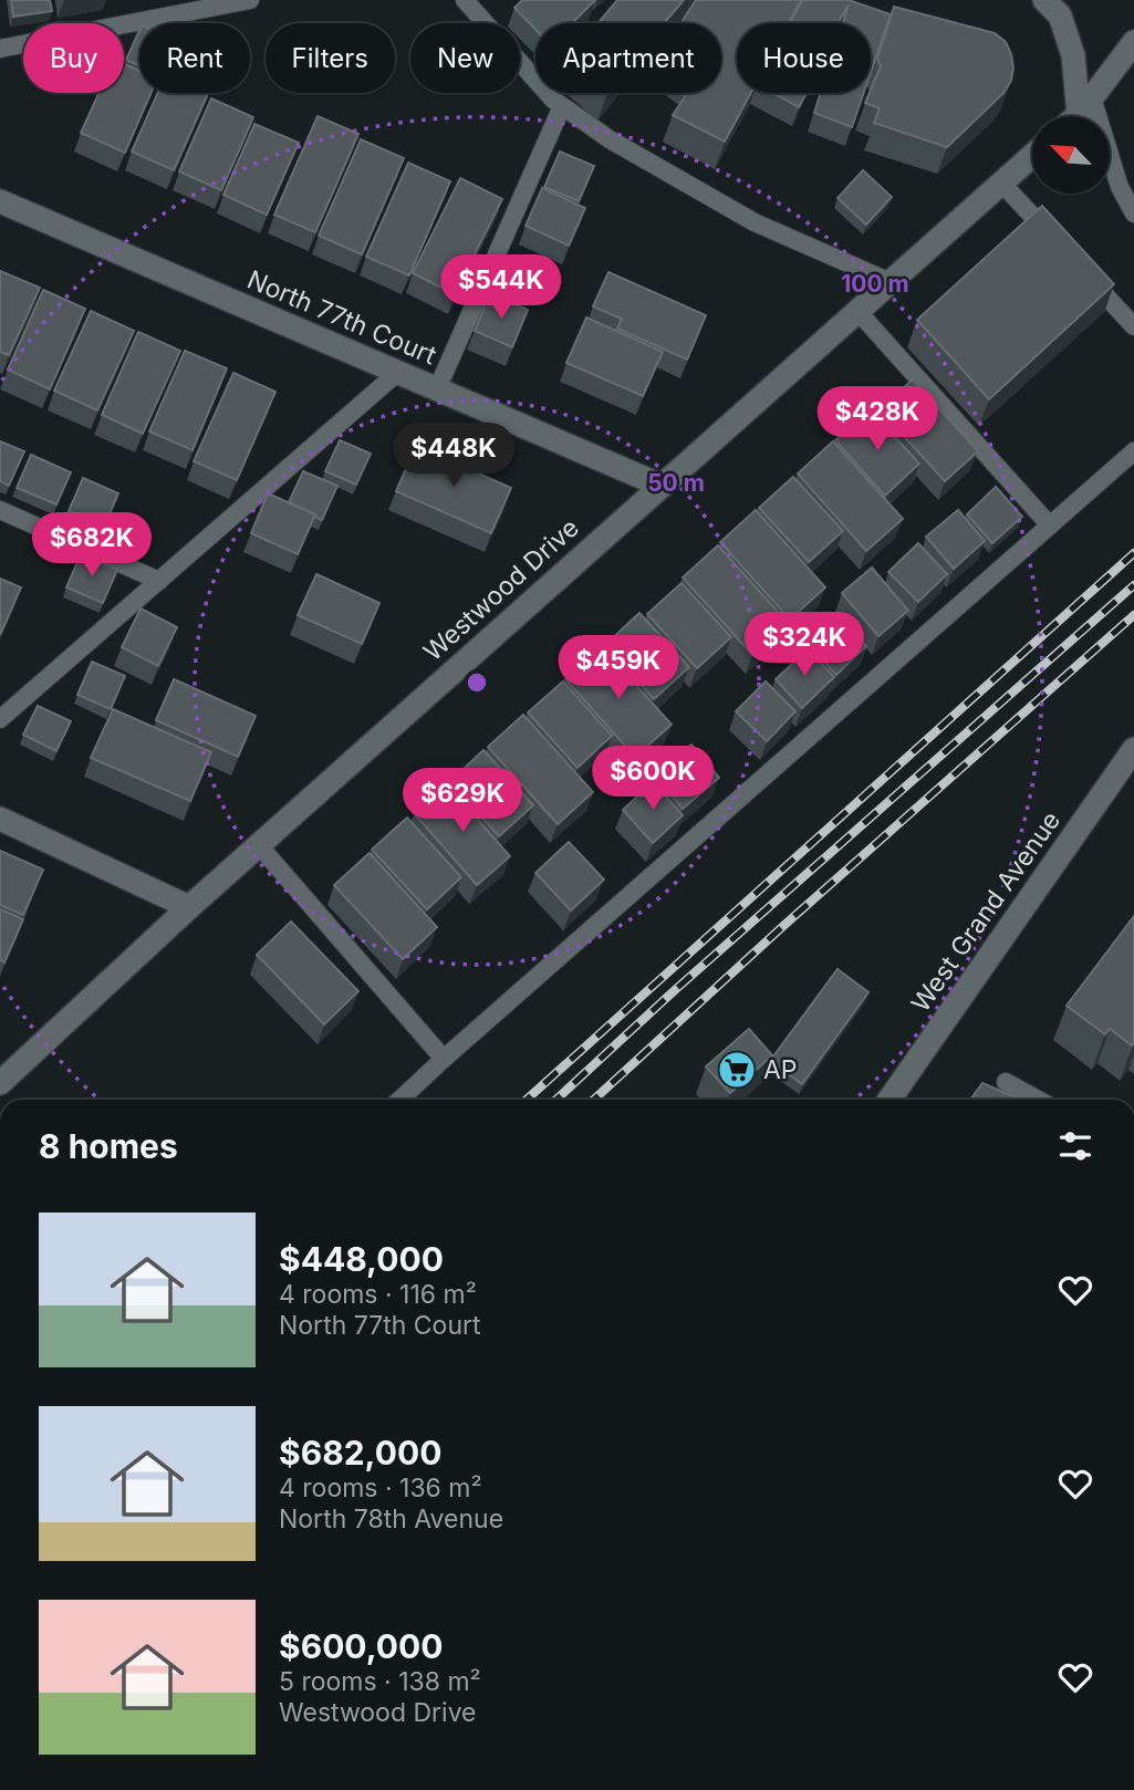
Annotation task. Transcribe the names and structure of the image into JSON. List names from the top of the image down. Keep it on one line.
{"streets":{"street":["North 77th Court","Westwood Drive","West Grand Avenue"]},"crossings":[["North 77th Court","Westwood Drive"]],"places":{"supermarket":["AP"]},"north":"top left","page":{"chip":["Buy","Rent","Filters","New","Apartment","House"],"price":["$544K","$428K","$448K","$682K","$324K","$459K","$600K","$629K"],"heading":"8 homes","list":[{"name":"$448,000","note":"4 rooms · 116 m² · North 77th Court"},{"name":"$682,000","note":"4 rooms · 136 m² · North 78th Avenue"},{"name":"$600,000","note":"5 rooms · 138 m² · Westwood Drive"}]},"rings":["100 m","50 m"]}
